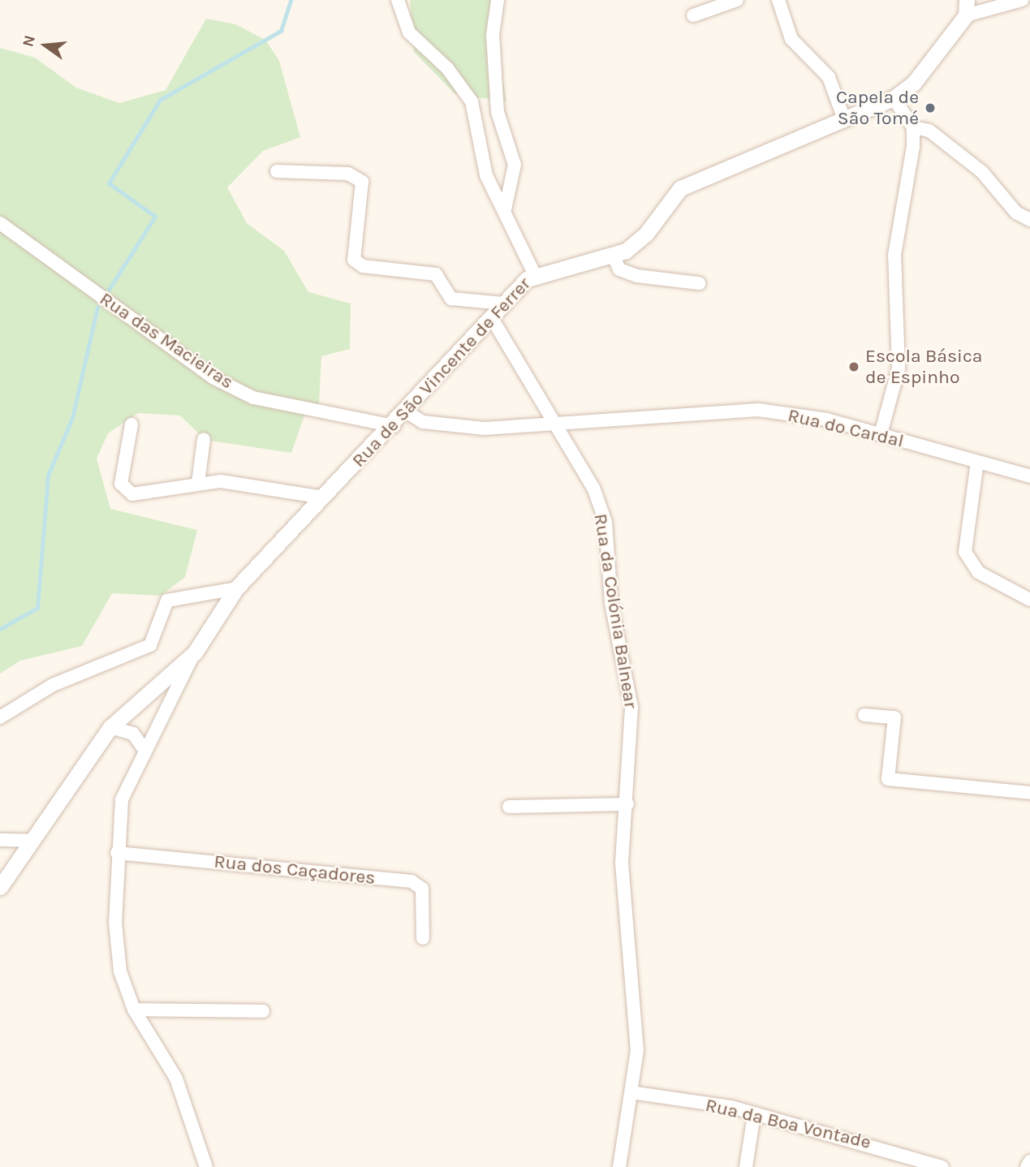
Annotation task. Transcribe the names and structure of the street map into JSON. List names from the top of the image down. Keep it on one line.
{"streets":{"street":["Rua das Macieiras","Rua de São Vincente de Ferrer","Rua do Cardal","Rua da Colónia Balnear","Rua dos Caçadores","Rua da Boa Vontade"]},"crossings":[["Rua das Macieiras","Rua de São Vincente de Ferrer"],["Rua de São Vincente de Ferrer","Rua do Cardal"],["Rua de São Vincente de Ferrer","Rua da Colónia Balnear"],["Rua do Cardal","Rua da Colónia Balnear"],["Rua da Colónia Balnear","Rua da Boa Vontade"]],"places":["Capela de São Tomé","Escola Básica de Espinho"],"north":"left"}
